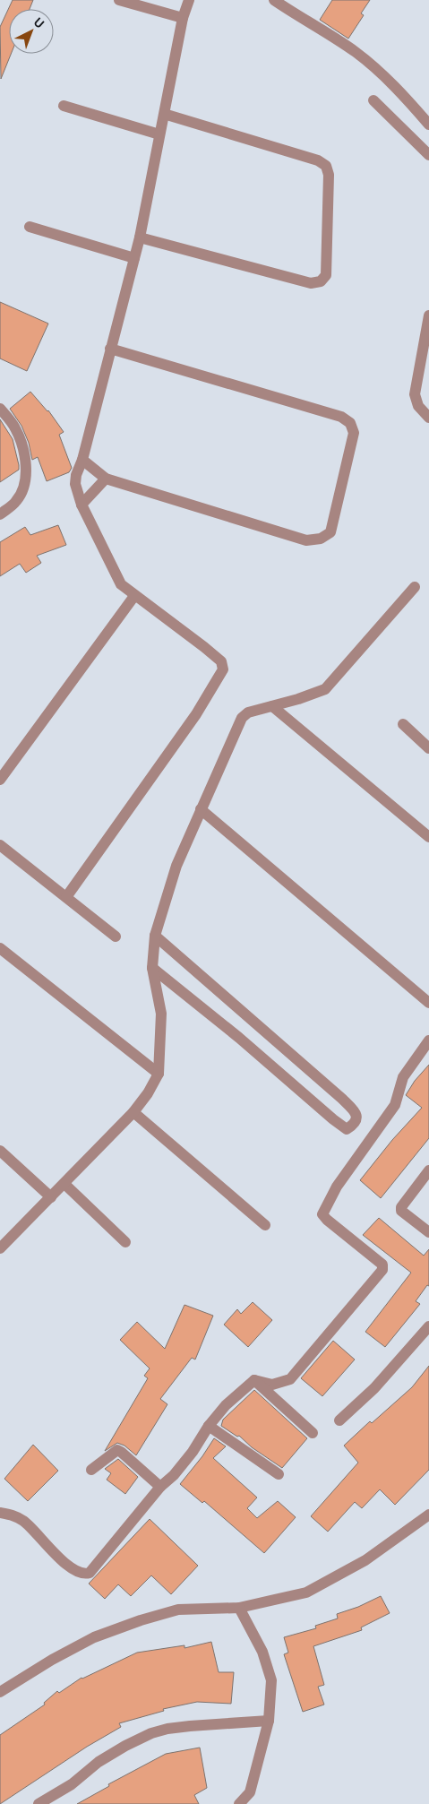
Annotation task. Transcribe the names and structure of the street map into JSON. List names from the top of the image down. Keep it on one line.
{"north":"top right"}
